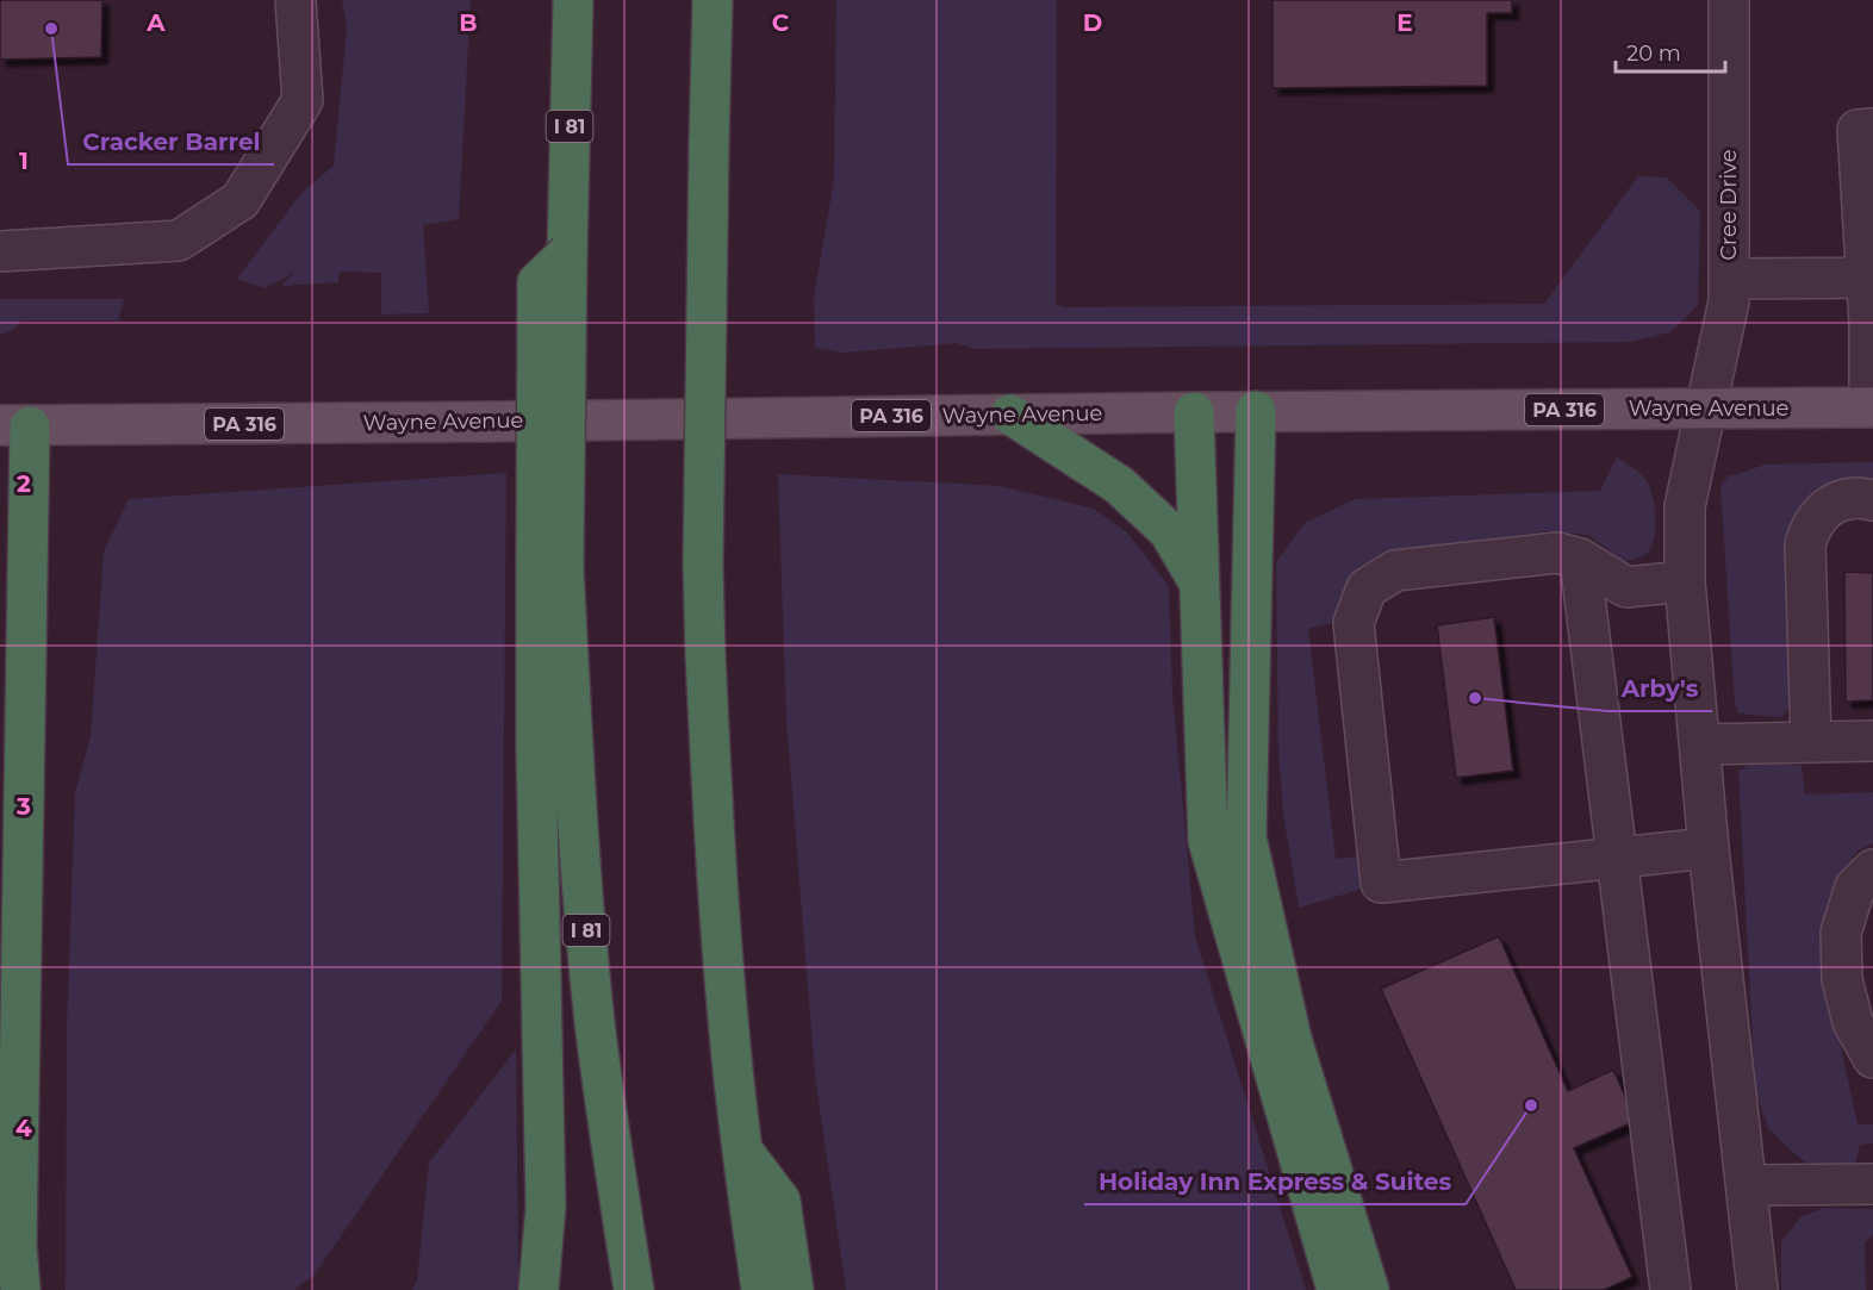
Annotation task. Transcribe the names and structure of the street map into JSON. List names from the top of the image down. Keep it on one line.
{"streets":{"highway":["I 81"],"main road":["Wayne Avenue","PA 316"],"street":["Cree Drive"]},"crossings":[["Cree Drive","Wayne Avenue"]],"places":["Cracker Barrel","Arby's","Holiday Inn Express & Suites"],"scale_bar":"20 m","grid":{"columns":["A","B","C","D","E"],"rows":["1","2","3","4"]}}
